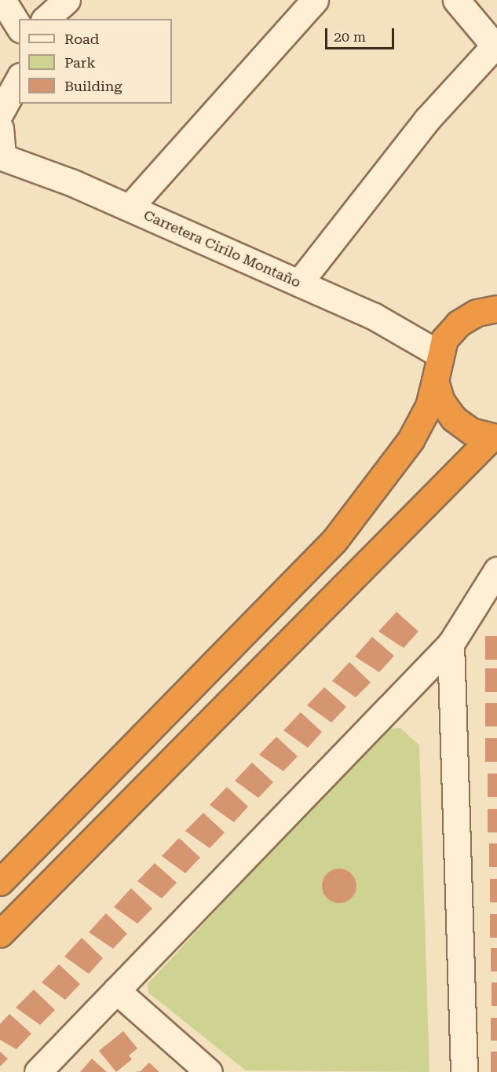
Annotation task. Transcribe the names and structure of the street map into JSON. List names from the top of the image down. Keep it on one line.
{"streets":{"street":["Carretera Cirilo Montaño"]},"legend":["Road","Park","Building"],"scale_bar":"20 m"}
